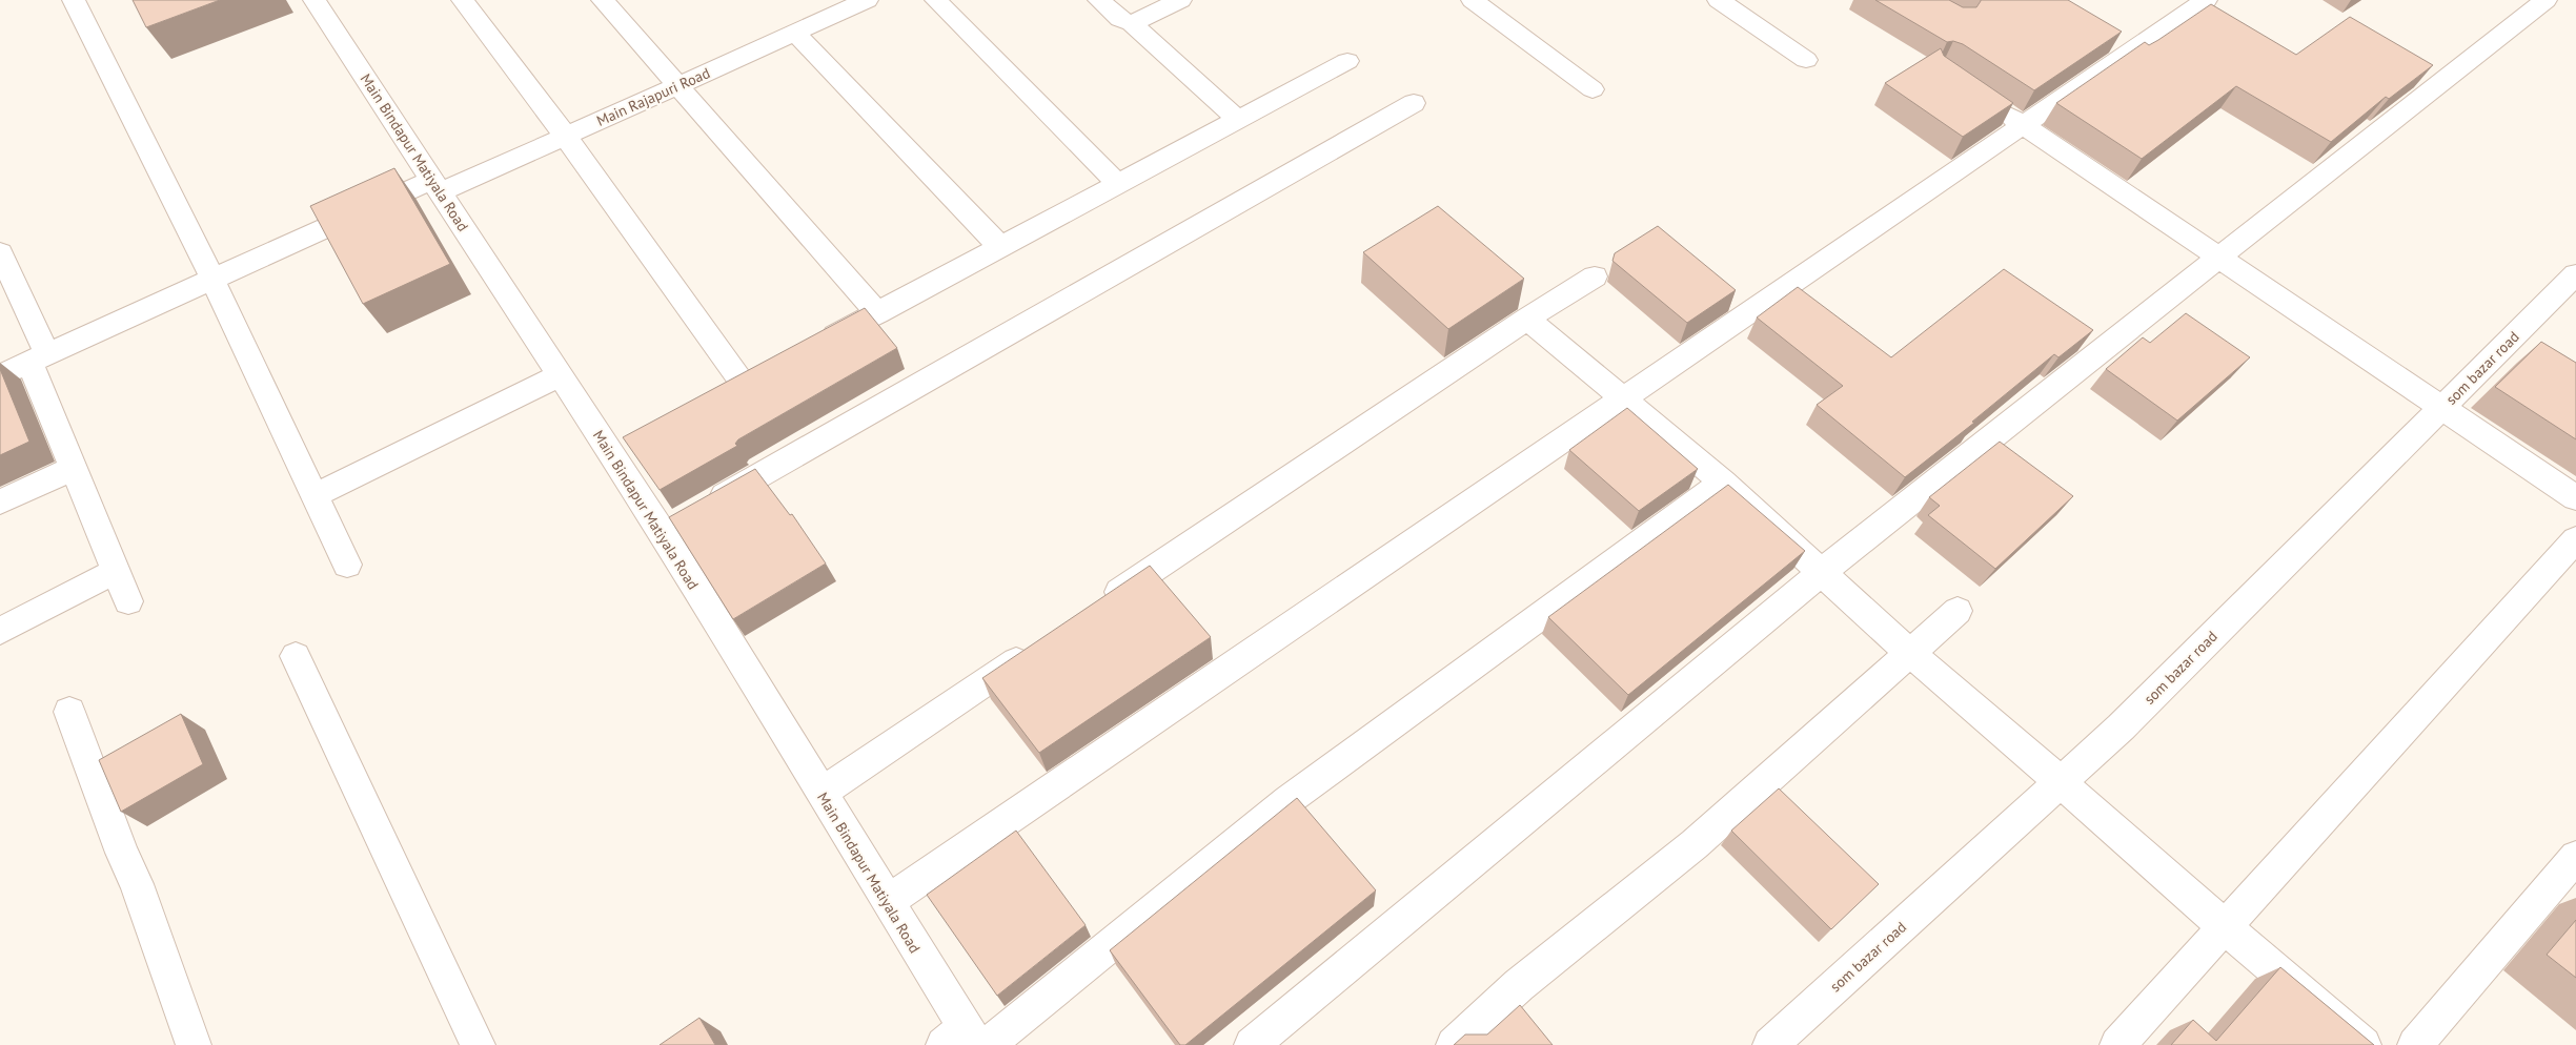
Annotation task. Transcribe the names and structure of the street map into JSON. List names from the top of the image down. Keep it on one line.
{"streets":{"street":["Main Rajapuri Road","Main Bindapur Matiyala Road","som bazar road"]},"crossings":[["Main Rajapuri Road","Main Bindapur Matiyala Road"]]}
